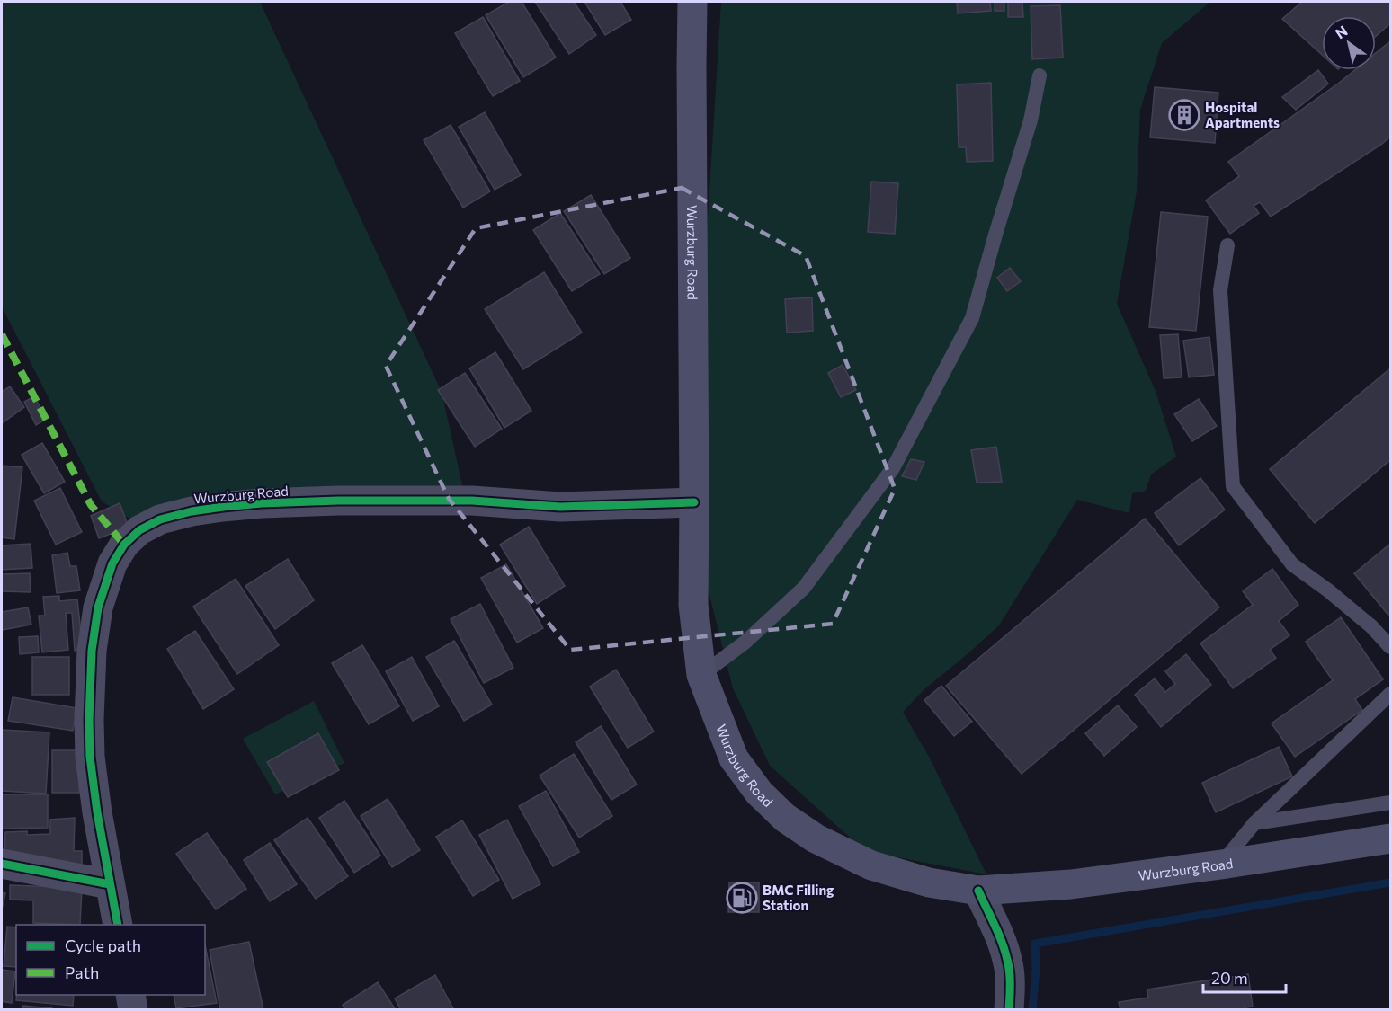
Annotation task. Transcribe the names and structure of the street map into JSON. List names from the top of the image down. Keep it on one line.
{"streets":{"main road":["Wurzburg Road"]},"places":{"building":["Hospital Apartments"],"fuel station":["BMC Filling Station"]},"legend":["Cycle path","Path"],"scale_bar":"20 m","north":"top left"}
